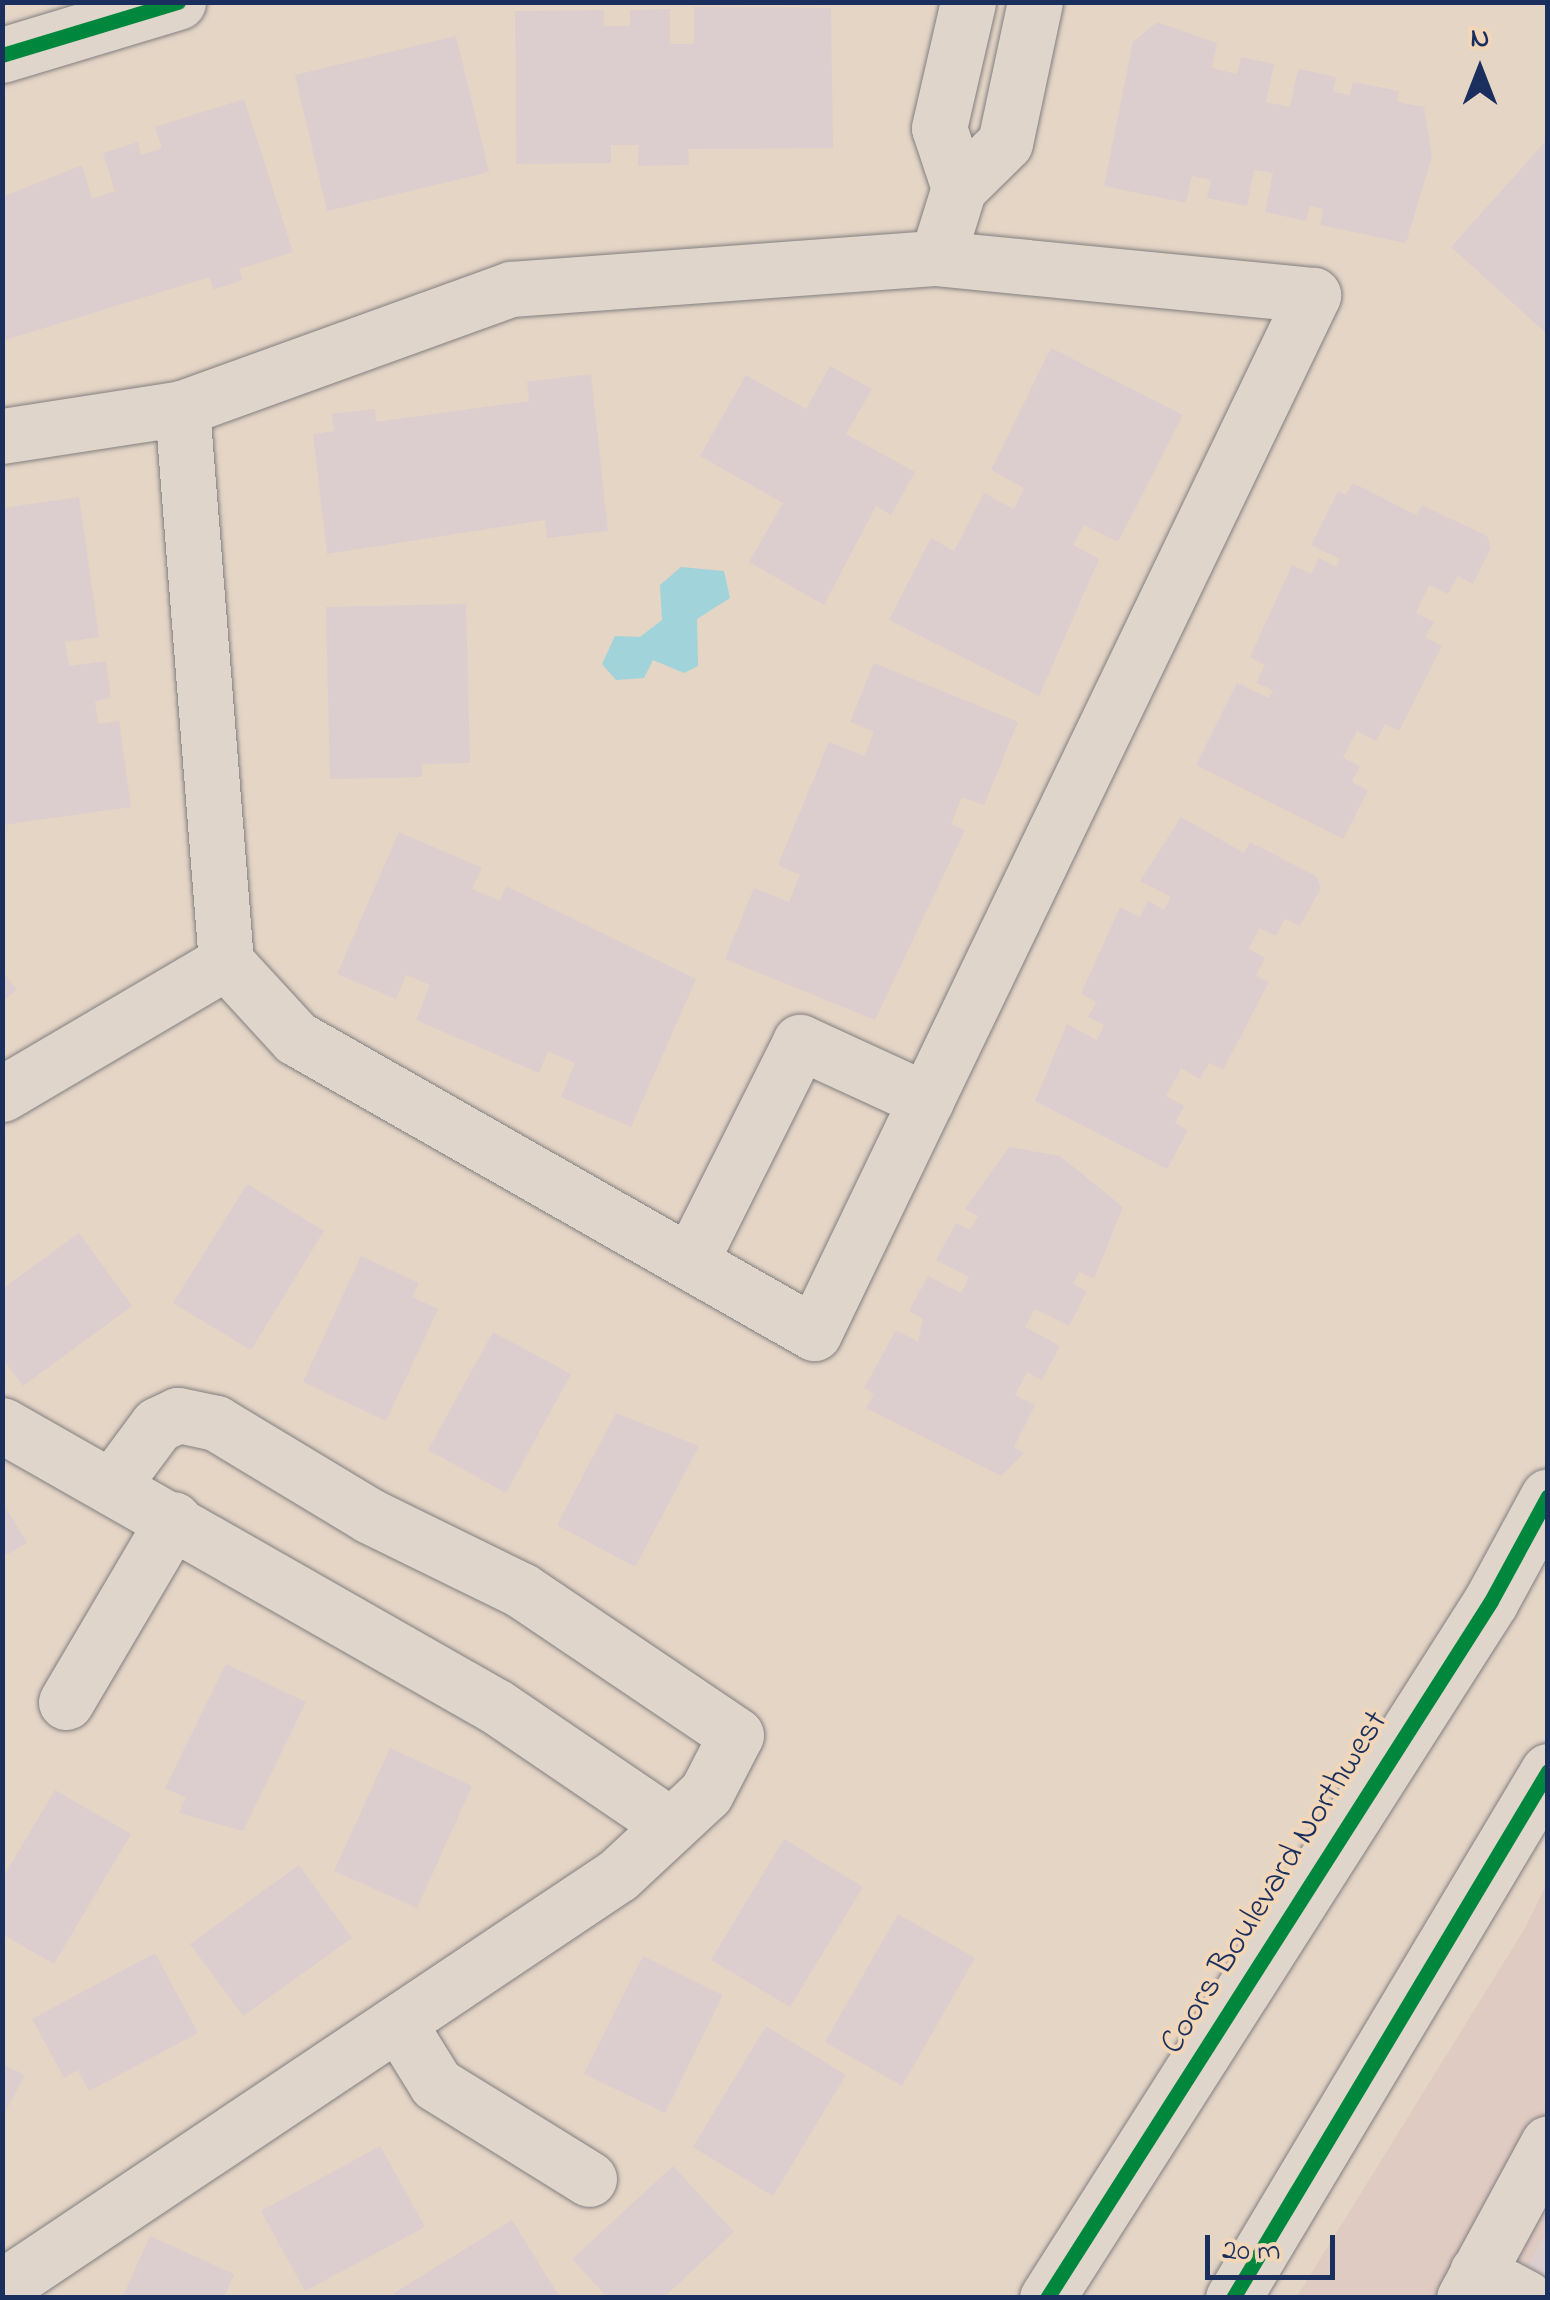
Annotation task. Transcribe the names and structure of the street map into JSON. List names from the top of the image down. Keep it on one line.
{"streets":{"main road":["Coors Boulevard Northwest"]},"scale_bar":"20 m","north":"top"}
